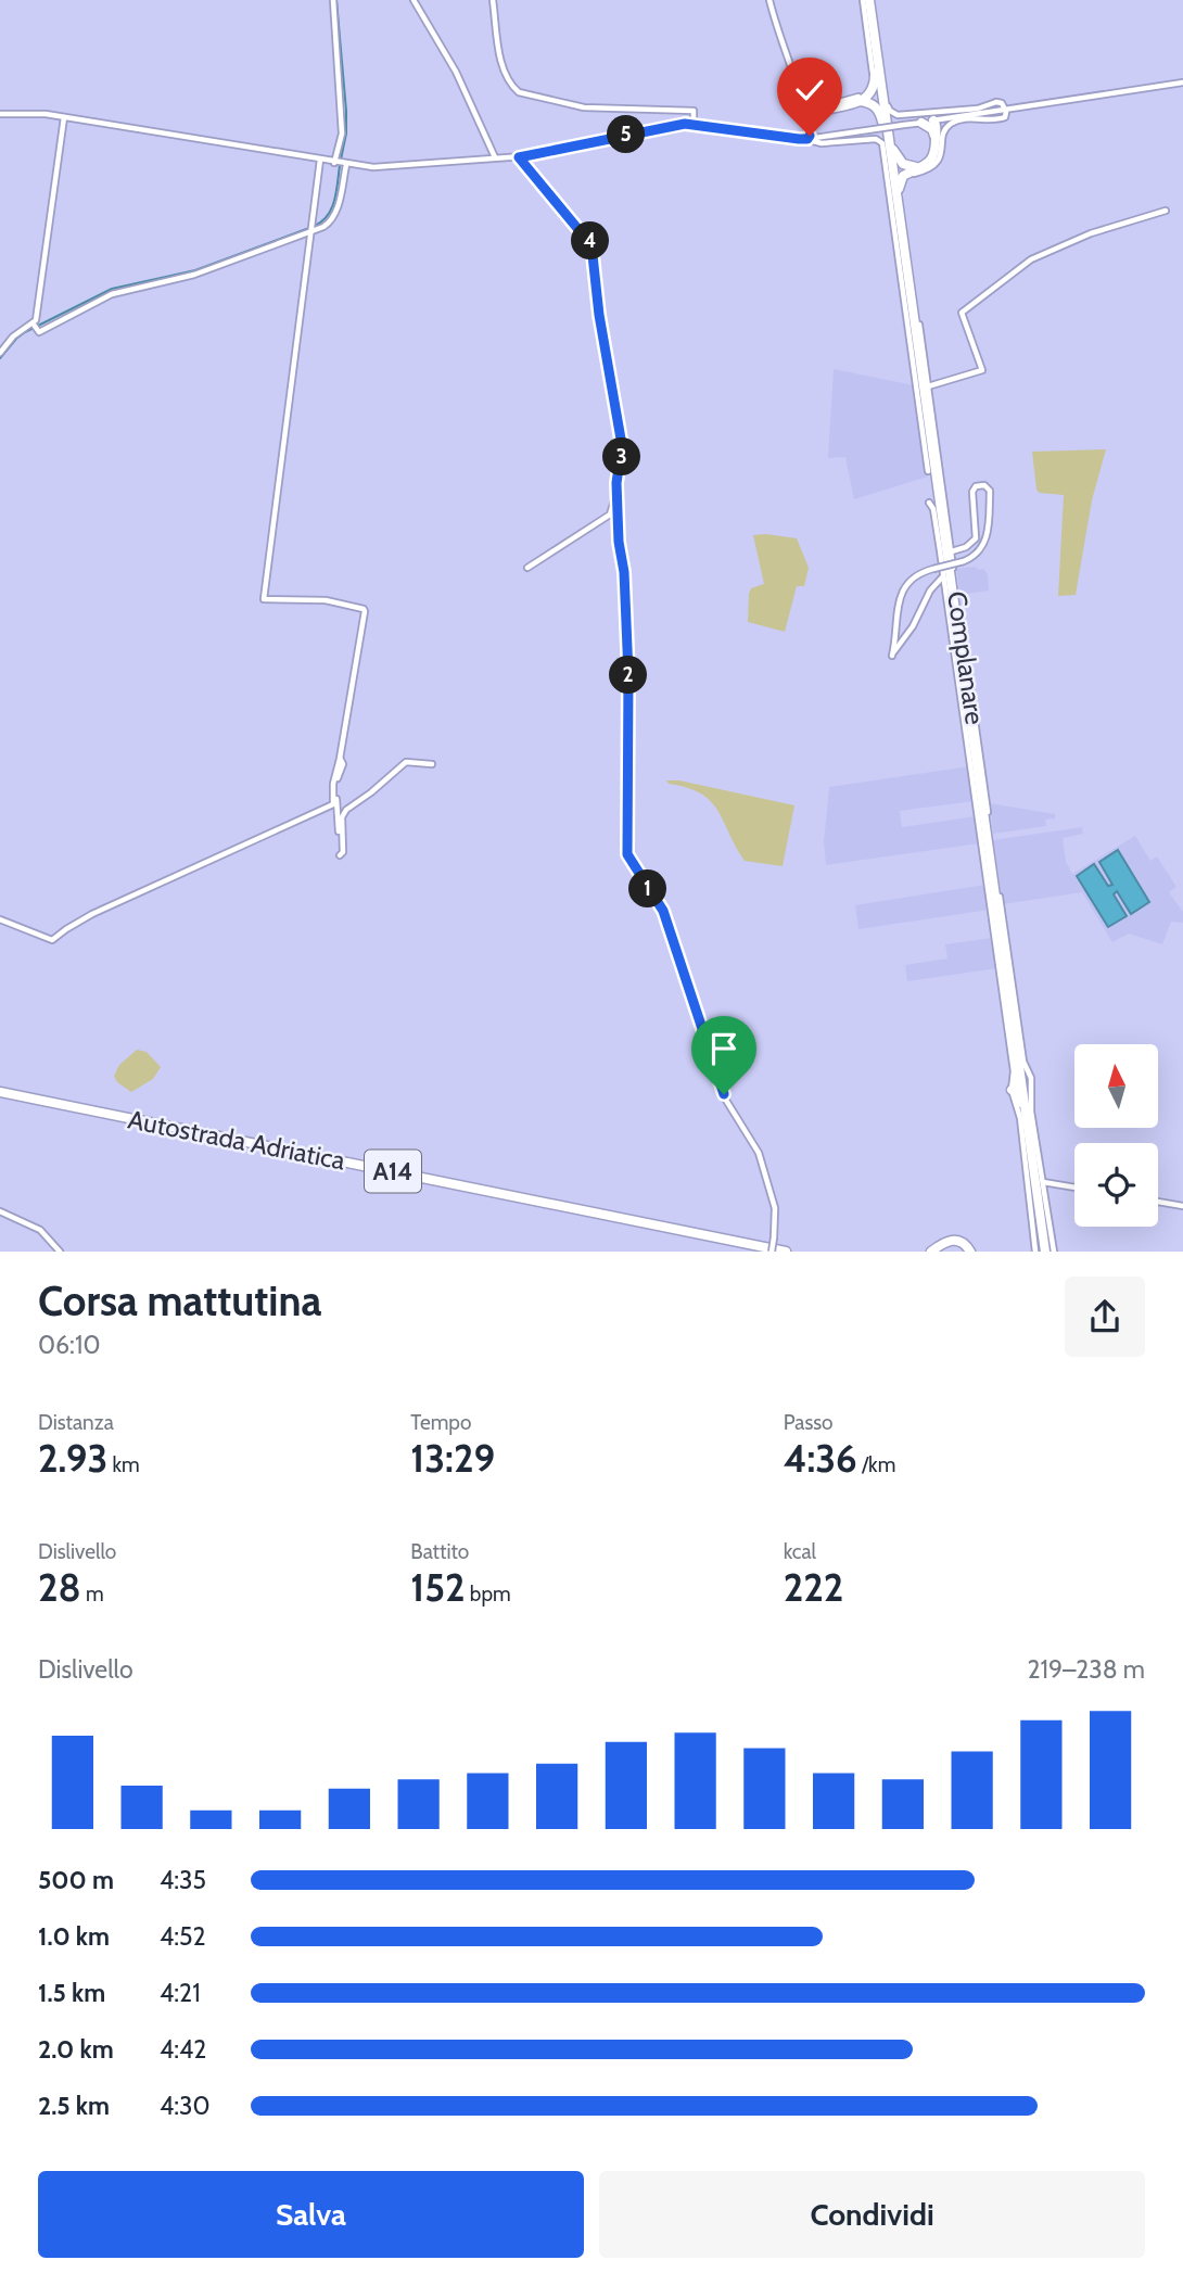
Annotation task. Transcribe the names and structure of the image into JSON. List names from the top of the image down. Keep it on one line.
{"streets":{"highway":["Autostrada Adriatica","A14"],"street":["Complanare"]},"north":"top","page":{"pins":["5","4","3","2","1"],"heading":["Corsa mattutina","06:10"],"stats":[["Distanza","2.93 km"],["Tempo","13:29"],["Passo","4:36 /km"],["Dislivello","28 m"],["Battito","152 bpm"],["kcal","222"]],"chart":["Dislivello","219–238 m"],"list":[{"name":"500 m","note":"4:35"},{"name":"1.0 km","note":"4:52"},{"name":"1.5 km","note":"4:21"},{"name":"2.0 km","note":"4:42"},{"name":"2.5 km","note":"4:30"}],"buttons":["Salva","Condividi"]}}
